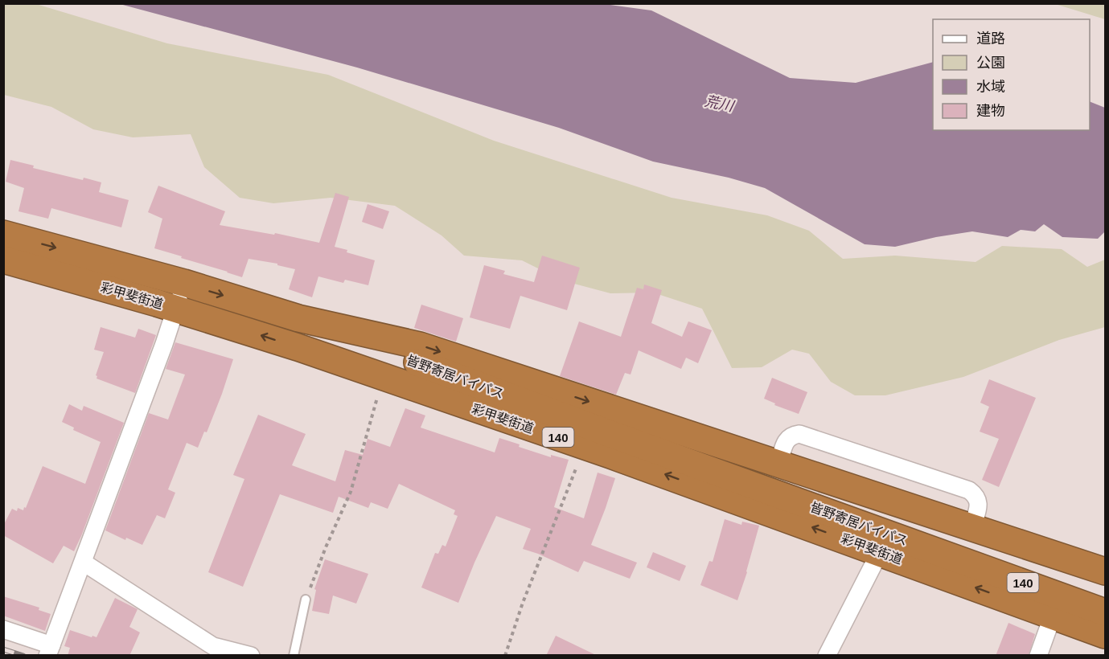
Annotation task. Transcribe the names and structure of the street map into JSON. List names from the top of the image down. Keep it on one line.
{"streets":{"highway":["彩甲斐街道","皆野寄居バイパス","140"]},"crossings":[["彩甲斐街道","皆野寄居バイパス"]],"water":["荒川"],"legend":["道路","公園","水域","建物"]}
